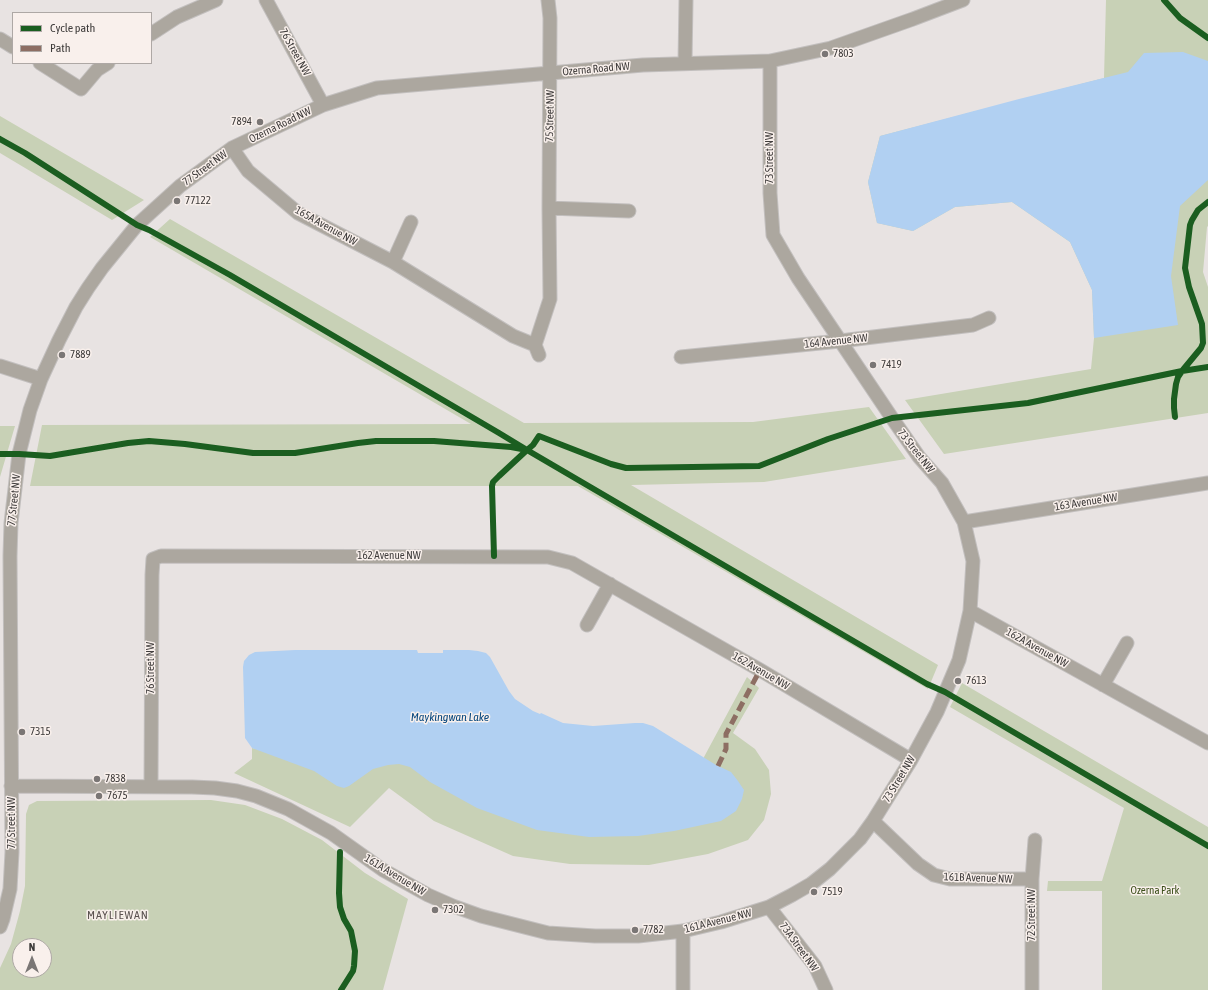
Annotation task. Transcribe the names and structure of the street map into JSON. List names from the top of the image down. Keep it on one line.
{"streets":{"street":["76 Street NW","Ozerna Road NW","75 Street NW","73 Street NW","77 Street NW","165A Avenue NW","164 Avenue NW","163 Avenue NW","162 Avenue NW","162A Avenue NW","161A Avenue NW","161B Avenue NW","72 Street NW","73A Street NW"]},"crossings":[["76 Street NW","Ozerna Road NW"],["76 Street NW","162 Avenue NW"],["76 Street NW","161A Avenue NW"],["Ozerna Road NW","75 Street NW"],["Ozerna Road NW","73 Street NW"],["Ozerna Road NW","77 Street NW"],["Ozerna Road NW","165A Avenue NW"],["75 Street NW","165A Avenue NW"],["73 Street NW","164 Avenue NW"],["73 Street NW","163 Avenue NW"],["73 Street NW","162 Avenue NW"],["73 Street NW","162A Avenue NW"],["73 Street NW","161A Avenue NW"],["73 Street NW","161B Avenue NW"],["77 Street NW","165A Avenue NW"],["77 Street NW","161A Avenue NW"],["161A Avenue NW","161B Avenue NW"],["161A Avenue NW","73A Street NW"],["161B Avenue NW","72 Street NW"]],"districts":["MAYLIEWAN"],"water":["Maykingwan Lake"],"parks":["Ozerna Park"],"places":["7803","7894","77122","7889","7419","7613","7315","7838","7675","7519","7302","7782"],"legend":["Cycle path","Path"],"north":"top"}
